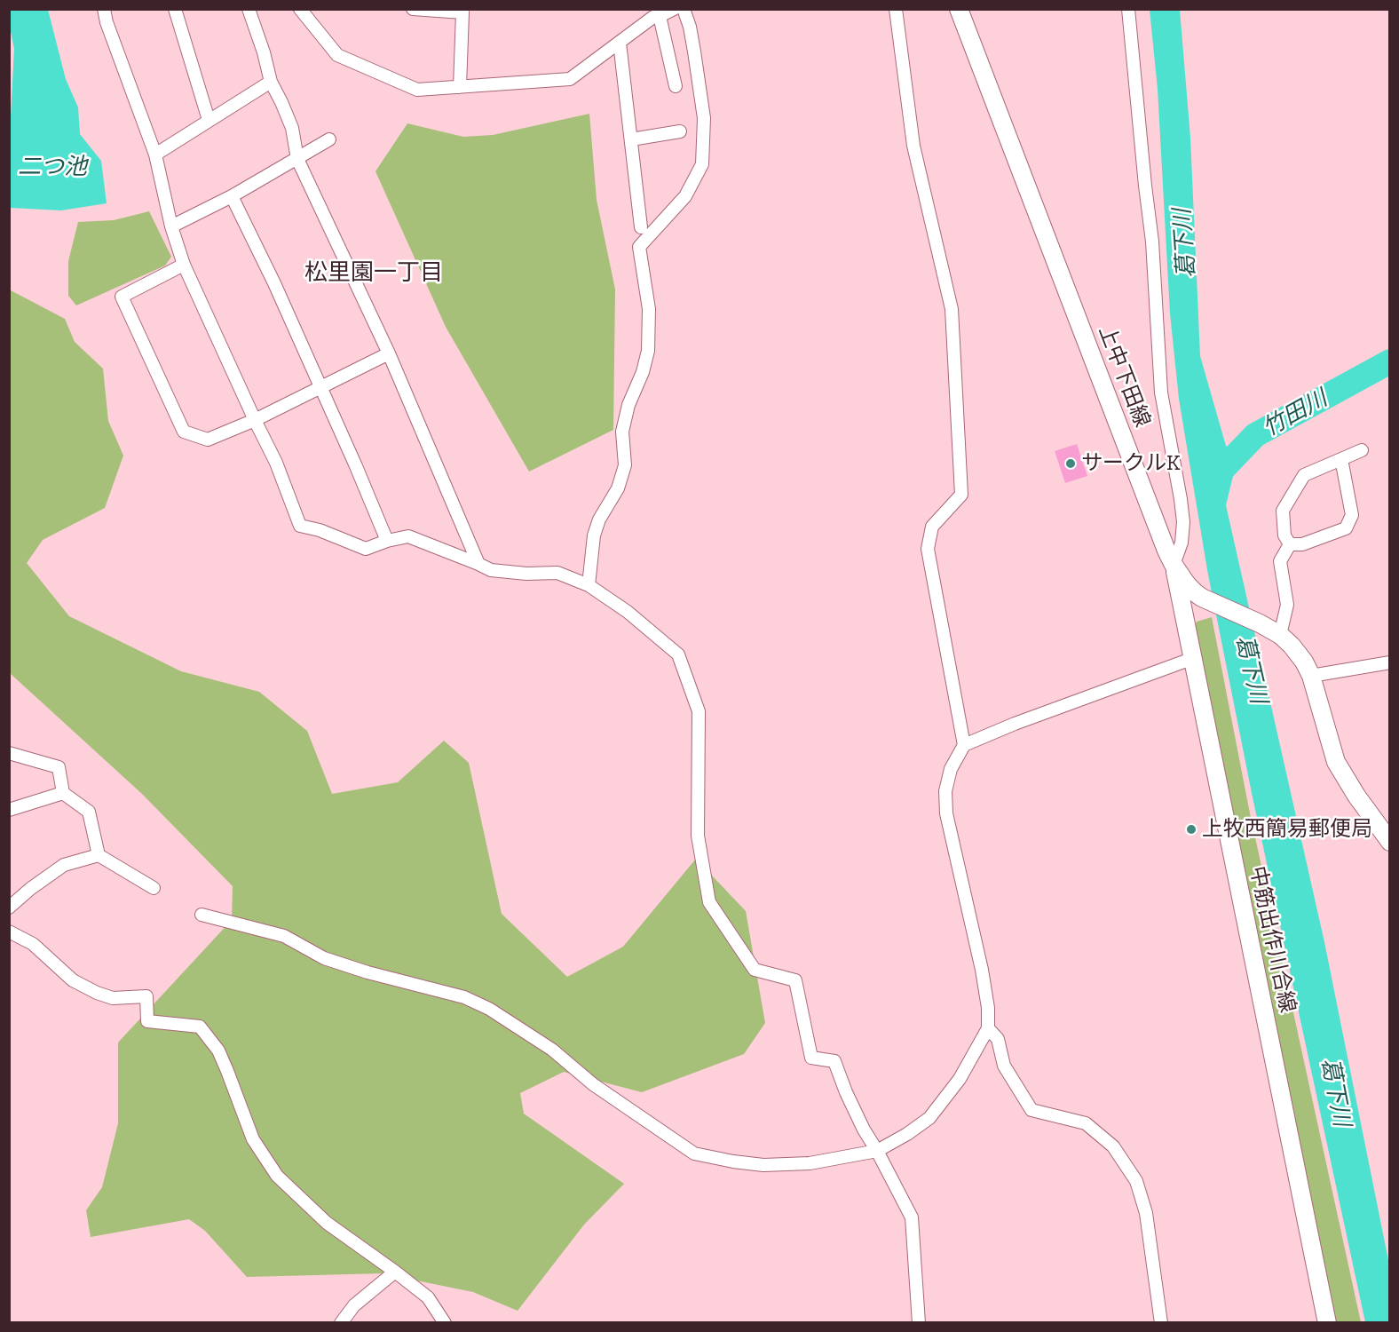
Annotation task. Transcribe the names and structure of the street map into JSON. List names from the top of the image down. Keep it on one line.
{"streets":{"main road":["上中下田線","中筋出作川合線"]},"crossings":[["上中下田線","中筋出作川合線"]],"districts":["松里園一丁目"],"water":["二つ池","葛下川","竹田川"],"places":["サークルK","上牧西簡易郵便局"]}
